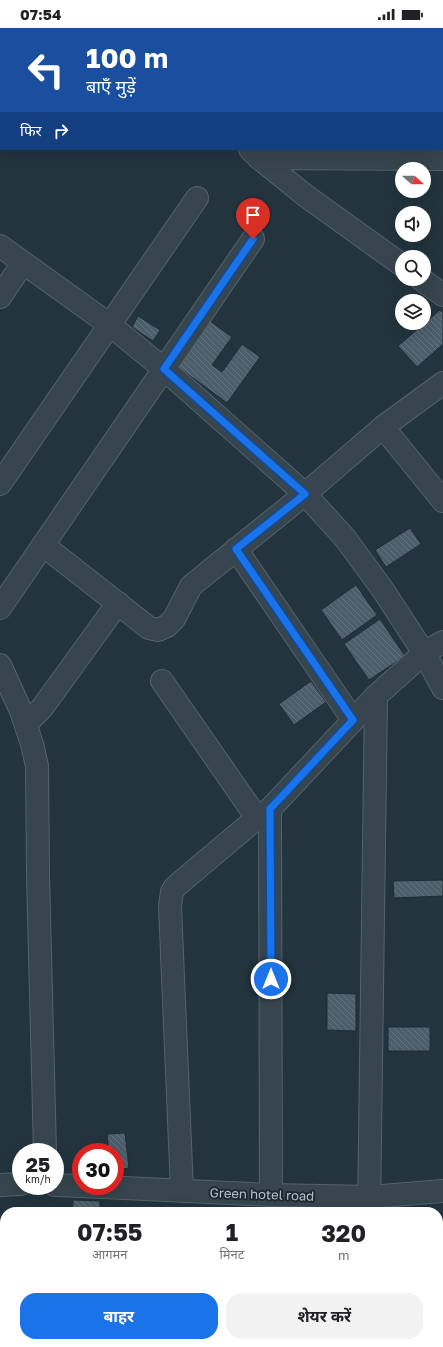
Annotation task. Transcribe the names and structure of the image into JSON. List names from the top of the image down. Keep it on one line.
{"streets":{"street":["Green hotel road"]},"north":"right","page":{"status":"07:54","turn":["100 m","बाएँ मुड़ें"],"then":"फिर","speed":"25 km/h","limit":"30","eta":["07:55","आगमन","1","मिनट","320","m"],"buttons":["बाहर","शेयर करें"]}}
